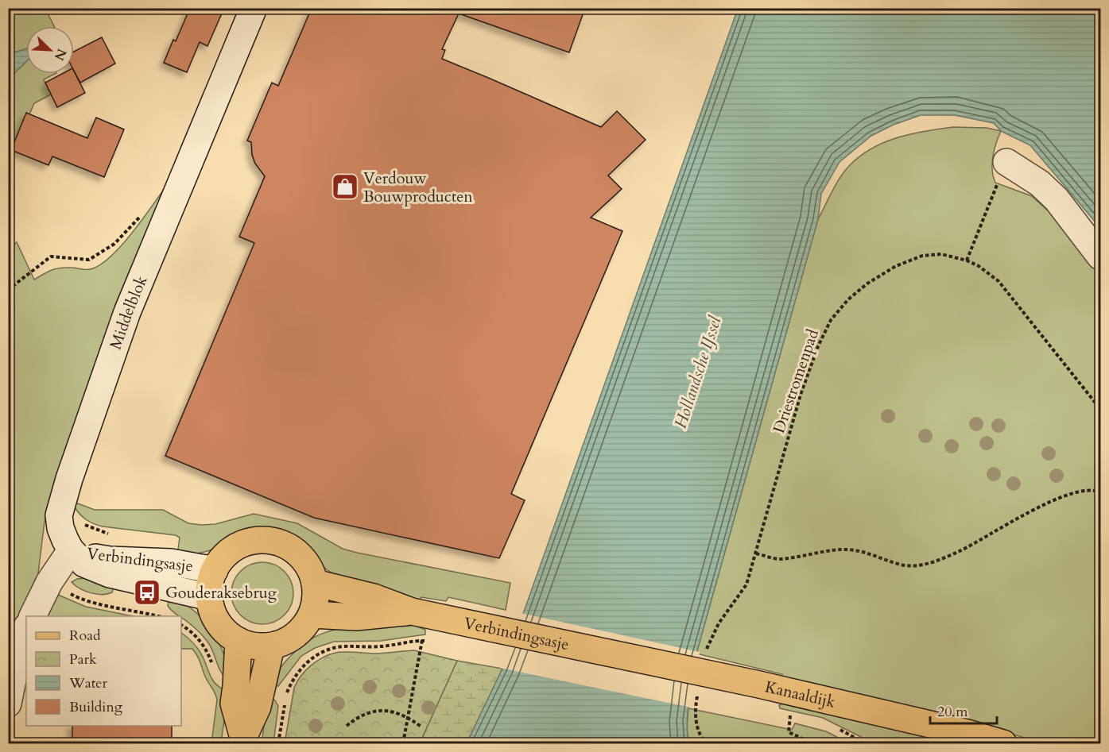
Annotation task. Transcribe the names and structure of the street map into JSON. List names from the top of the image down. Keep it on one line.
{"streets":{"main road":["Verbindingsasje","Kanaaldijk"],"street":["Middelblok"],"path":["Driestromenpad"]},"crossings":[["Middelblok","Verbindingsasje"],["Verbindingsasje","Kanaaldijk"]],"water":["Hollandsche IJssel"],"places":{"shop":["Verdouw Bouwproducten"],"bus stop":["Gouderaksebrug"]},"legend":["Road","Park","Water","Building"],"scale_bar":"20 m","north":"bottom right"}
